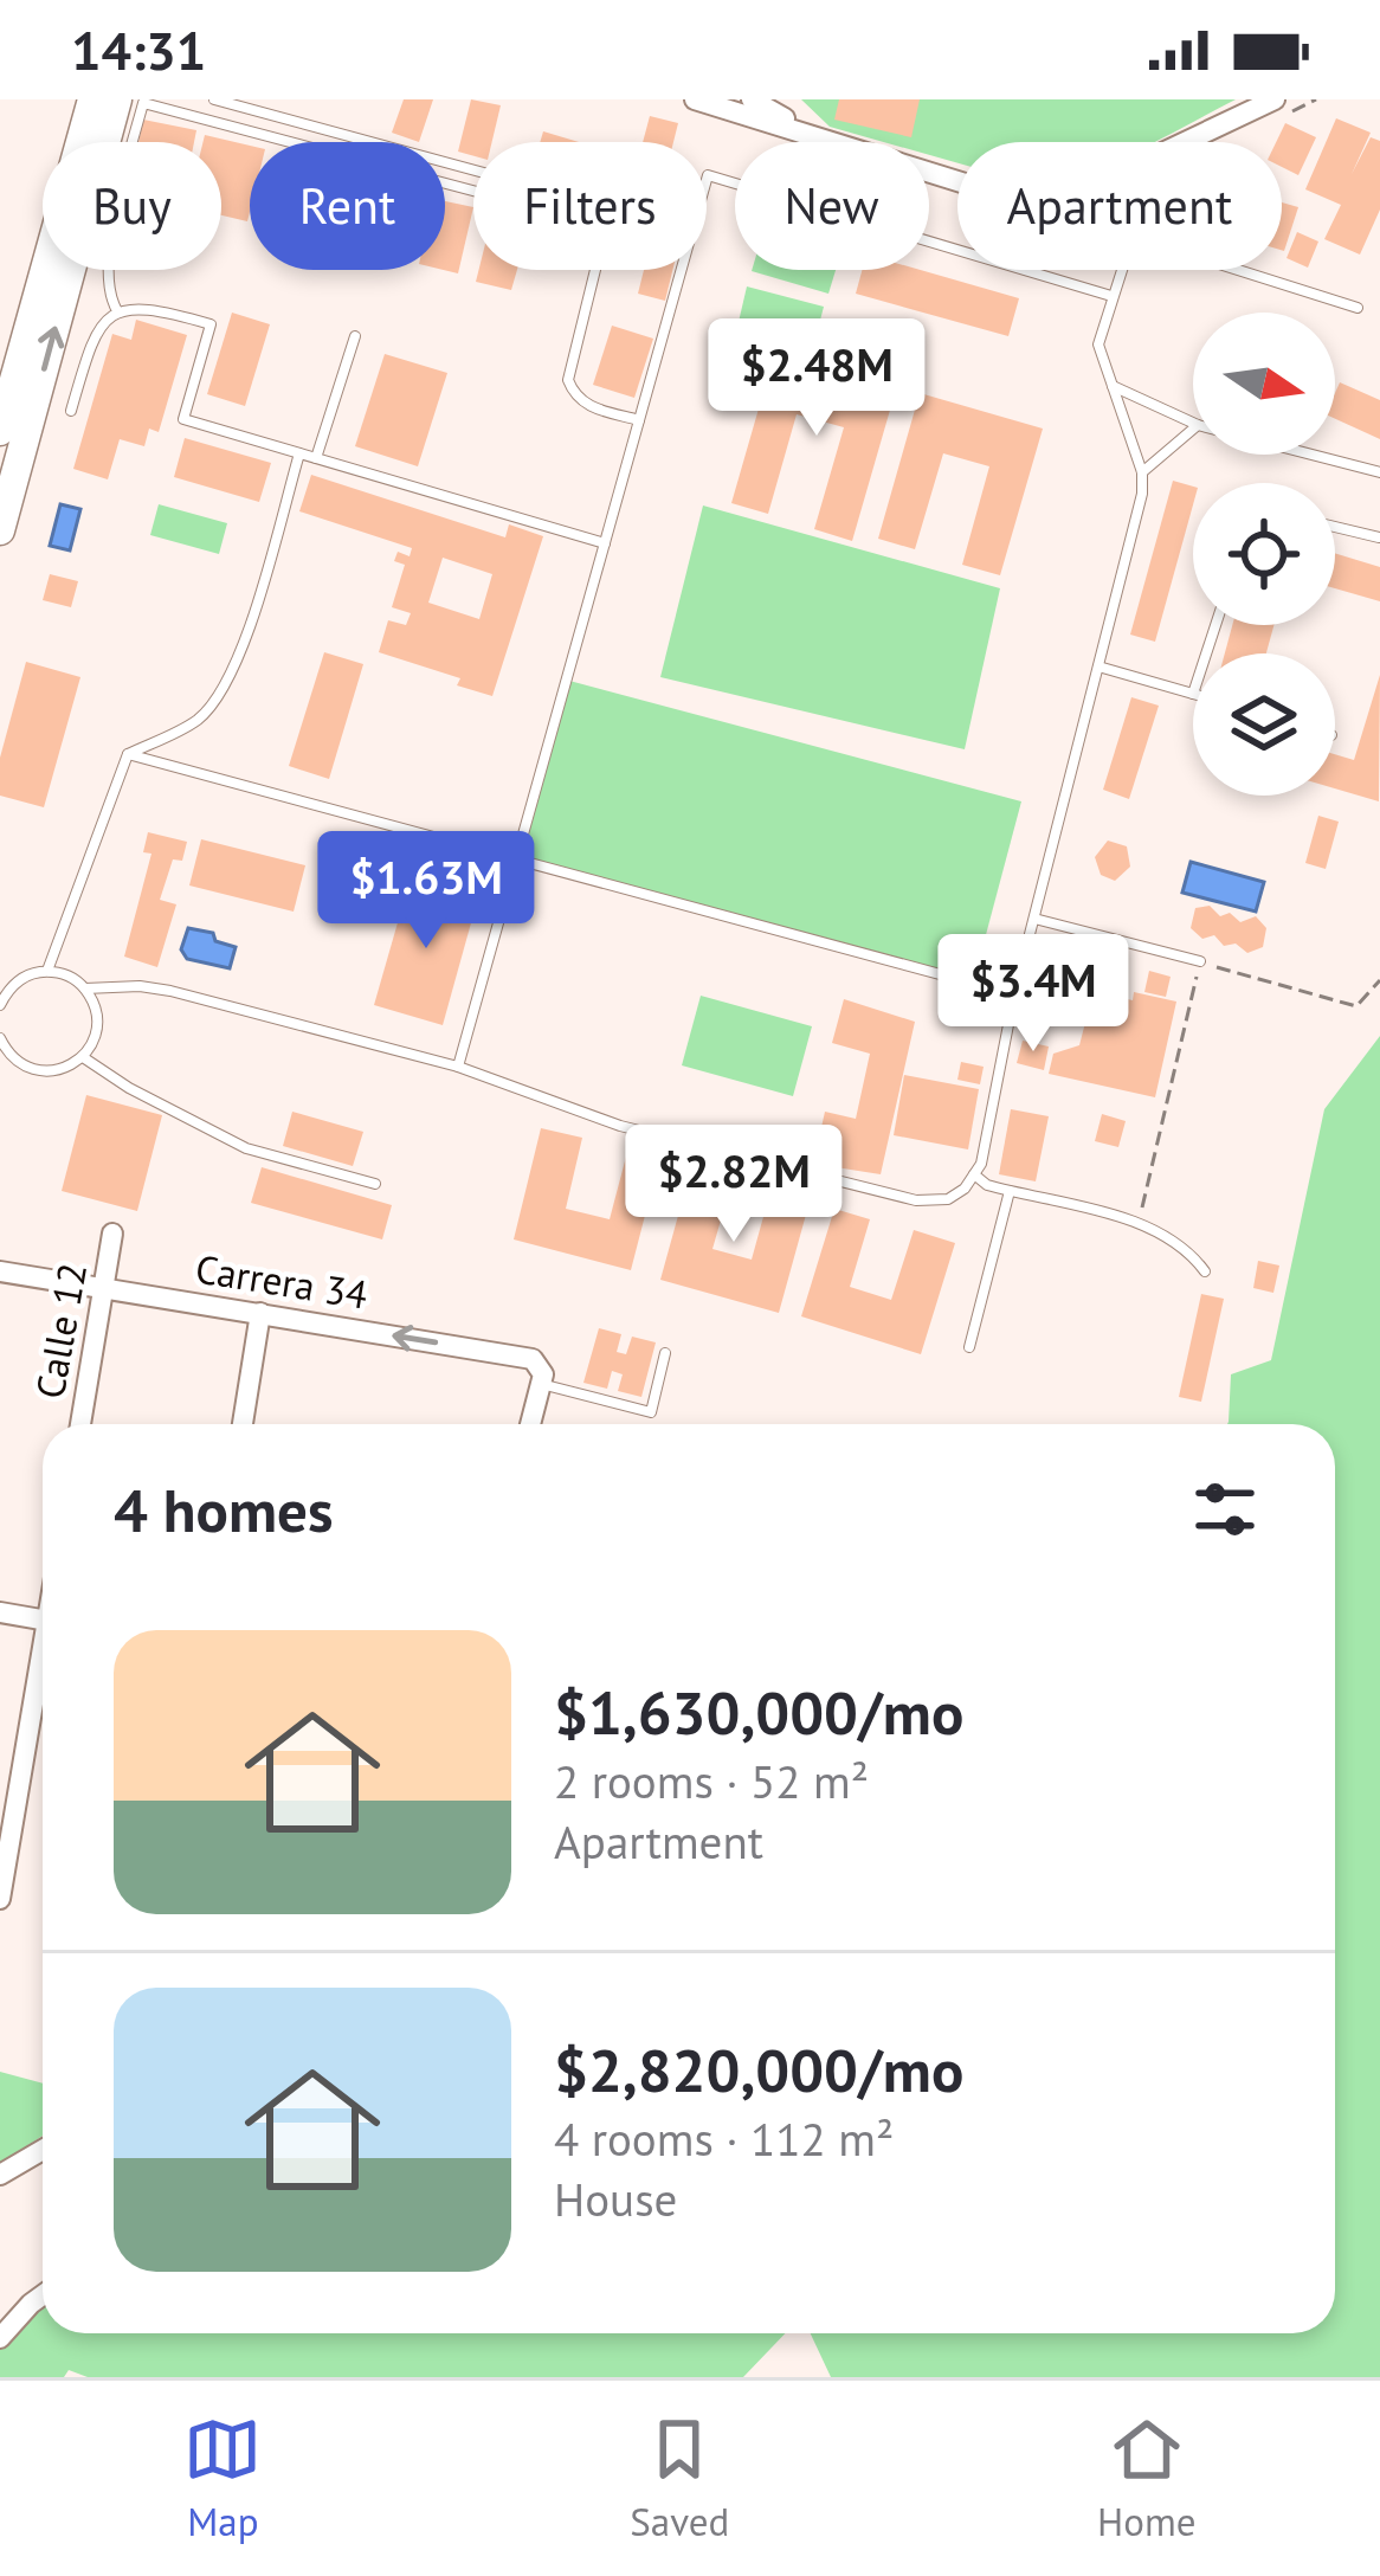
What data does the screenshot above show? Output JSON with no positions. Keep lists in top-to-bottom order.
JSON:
{
  "streets": {
    "street": ["Carrera 34", "Calle 12"]
  },
  "crossings": [
    ["Carrera 34", "Calle 12"]
  ],
  "one_way": ["Carrera 34"],
  "north": "right",
  "page": {
    "status": "14:31",
    "chip": [
      "Buy",
      "Rent",
      "Filters",
      "New",
      "Apartment"
    ],
    "price": [
      "$2.48M",
      "$1.63M",
      "$3.4M",
      "$2.82M"
    ],
    "heading": "4 homes",
    "list": [
      {
        "name": "$1,630,000/mo",
        "note": "2 rooms · 52 m² · Apartment"
      },
      {
        "name": "$2,820,000/mo",
        "note": "4 rooms · 112 m² · House"
      }
    ],
    "tabs": ["Map", "Saved", "Home"]
  }
}
